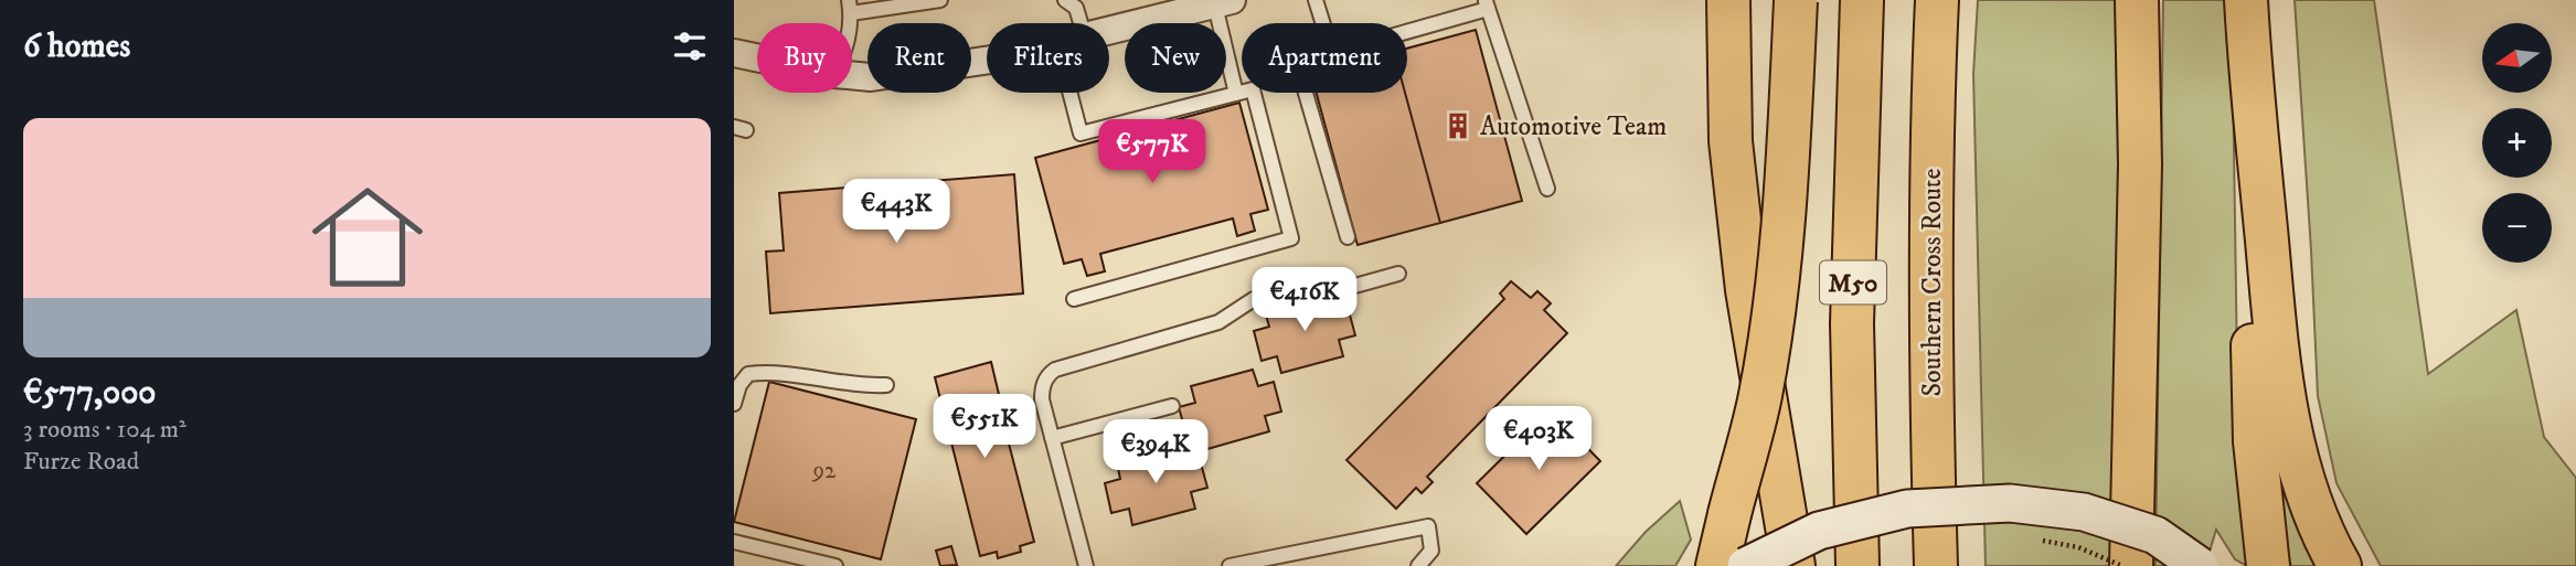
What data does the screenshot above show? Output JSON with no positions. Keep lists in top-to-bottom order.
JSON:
{
  "streets": {
    "highway": ["M50", "Southern Cross Route"]
  },
  "places": {
    "building": ["Automotive Team"]
  },
  "house_numbers": ["92"],
  "north": "left",
  "page": {
    "heading": "6 homes",
    "map_buttons": ["+", "−"],
    "chip": [
      "Buy",
      "Rent",
      "Filters",
      "New",
      "Apartment"
    ],
    "list": [
      {
        "name": "€577,000",
        "note": "3 rooms · 104 m² · Furze Road"
      }
    ],
    "price": [
      "€577K",
      "€443K",
      "€416K",
      "€551K",
      "€403K",
      "€394K"
    ]
  }
}
